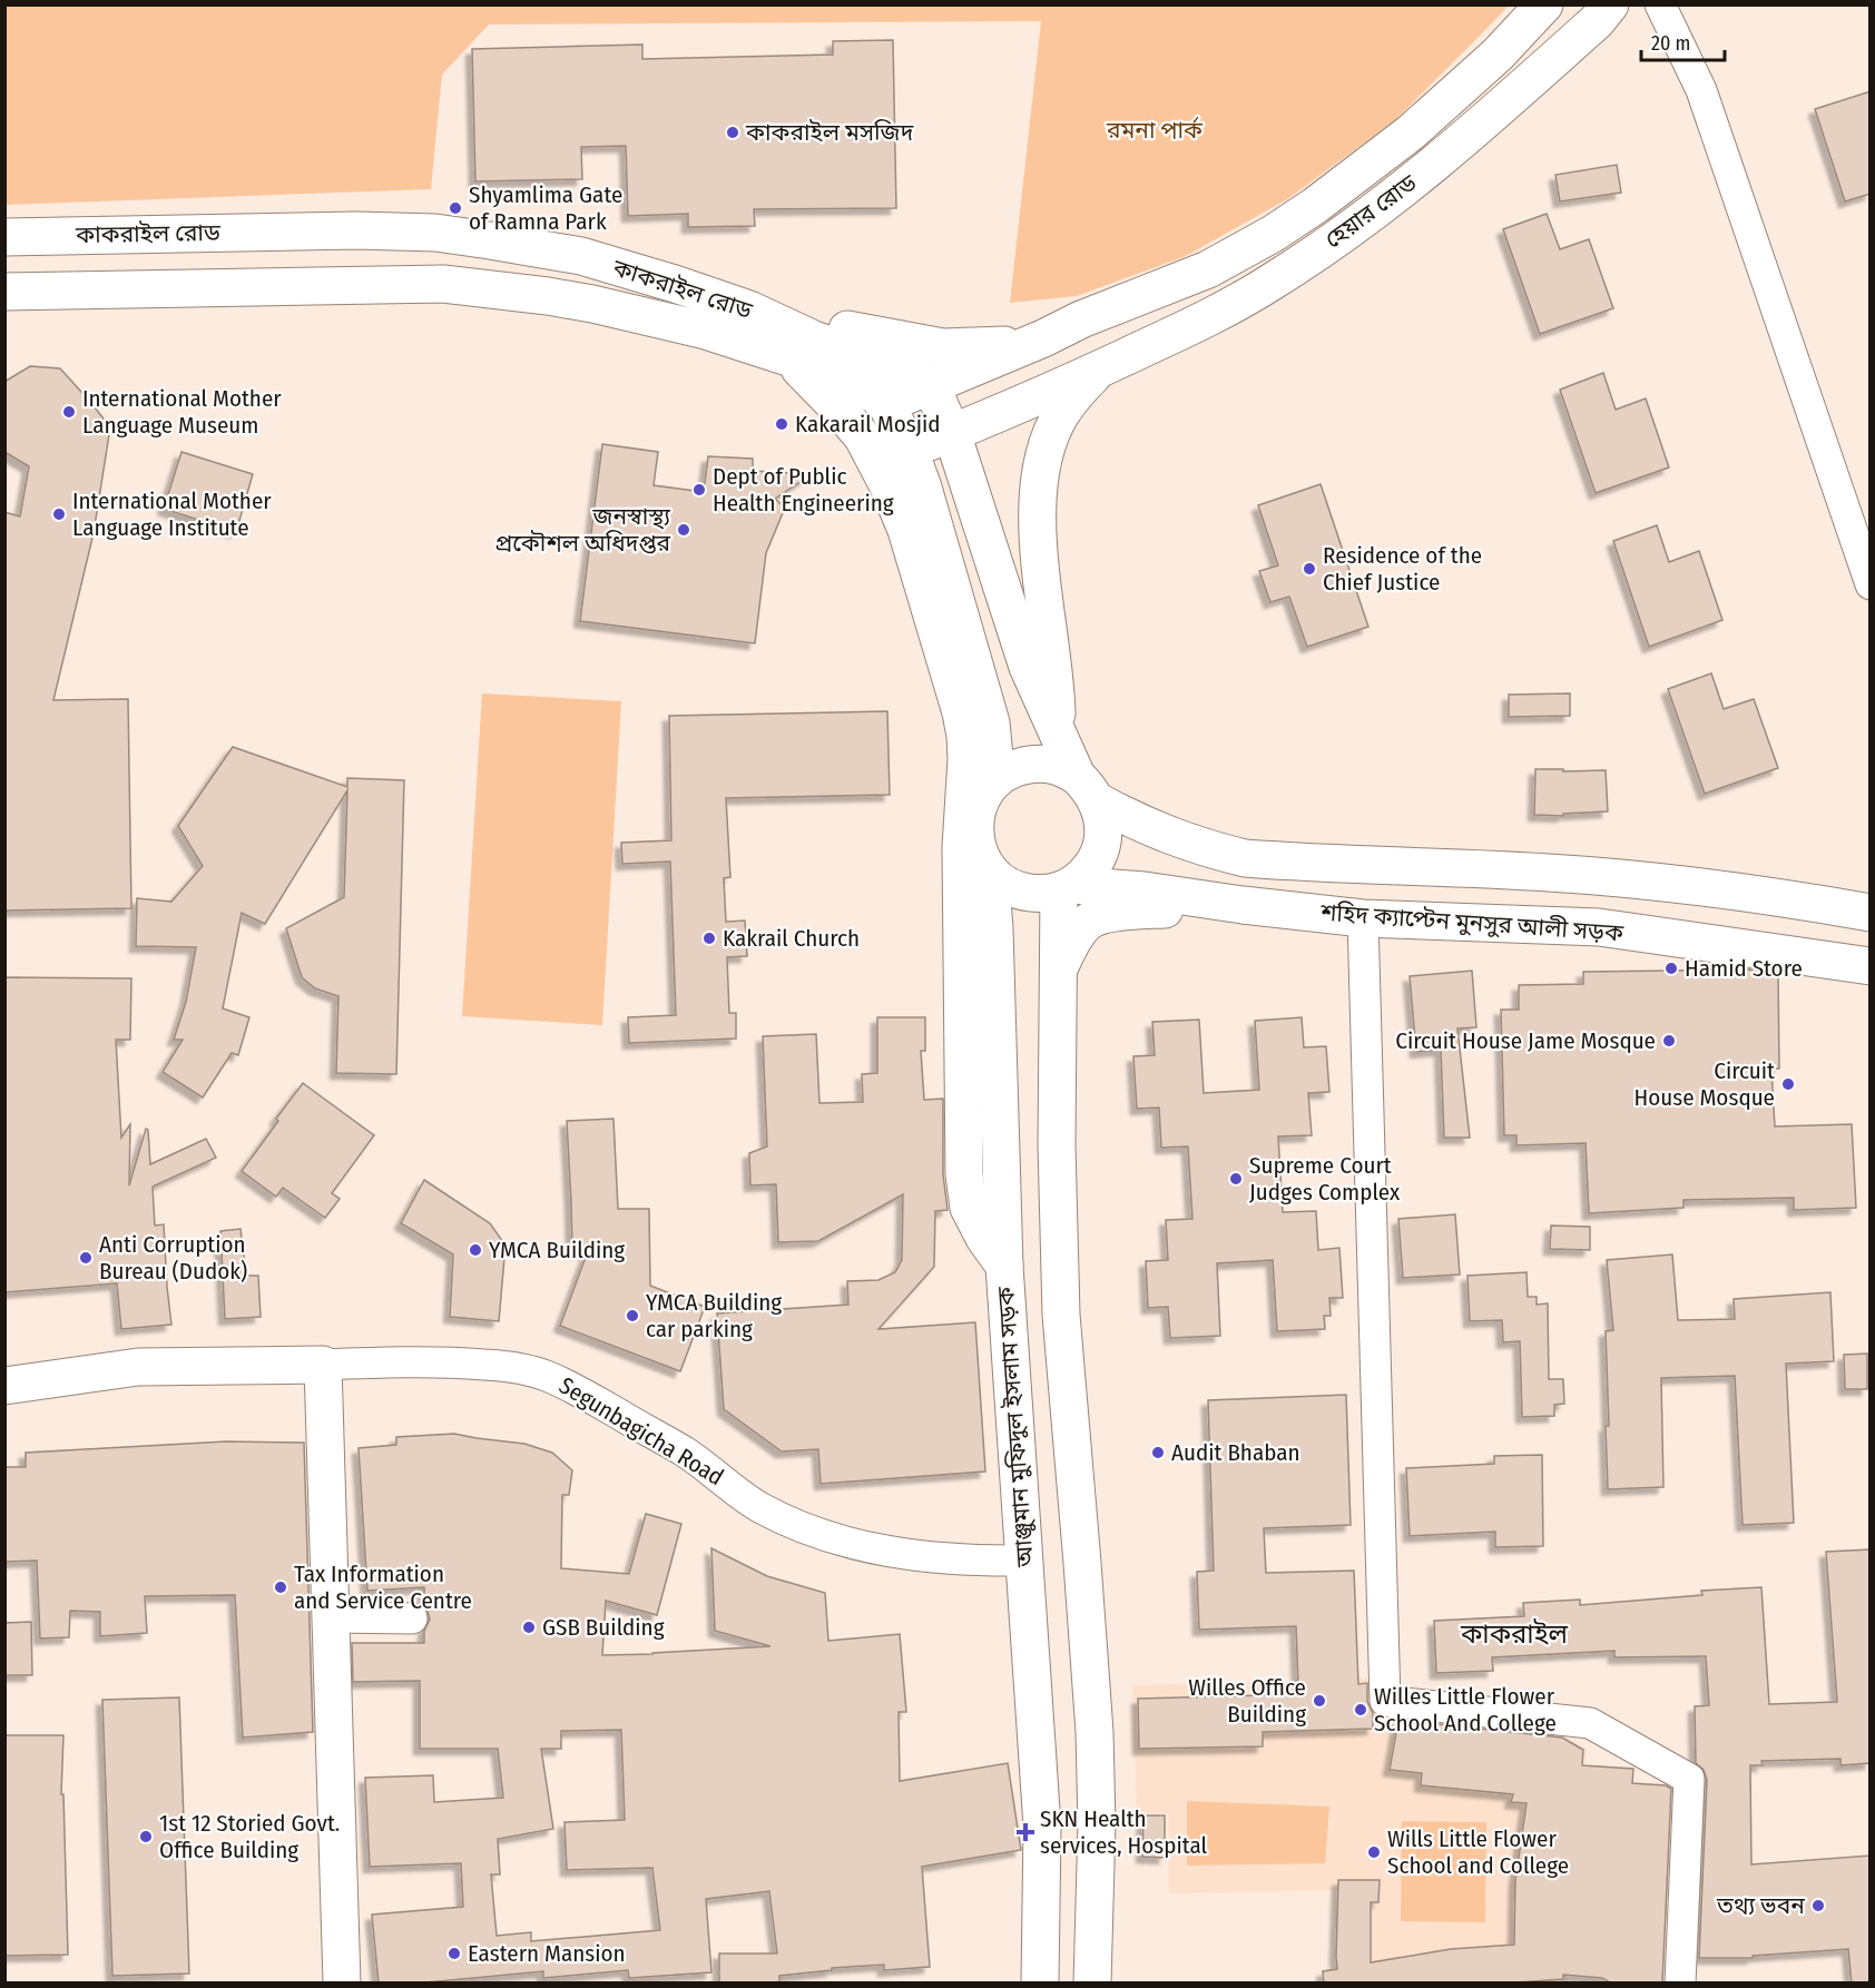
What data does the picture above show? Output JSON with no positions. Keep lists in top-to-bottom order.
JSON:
{
  "streets": {
    "main road": [
      "হেয়ার রোড",
      "কাকরাইল রোড",
      "শহিদ ক্যাপ্টেন মুনসুর আলী সড়ক",
      "আঞ্জুমান মুফিদুল ইসলাম সড়ক",
      "Segunbagicha Road"
    ]
  },
  "crossings": [
    ["শহিদ ক্যাপ্টেন মুনসুর আলী সড়ক", "আঞ্জুমান মুফিদুল ইসলাম সড়ক"],
    ["আঞ্জুমান মুফিদুল ইসলাম সড়ক", "Segunbagicha Road"]
  ],
  "districts": ["কাকরাইল"],
  "parks": ["রমনা পার্ক"],
  "places": {
    "other": [
      "কাকরাইল মসজিদ",
      "Shyamlima Gate of Ramna Park",
      "International Mother Language Museum",
      "Kakarail Mosjid",
      "Dept of Public Health Engineering",
      "International Mother Language Institute",
      "জনস্বাস্থ্য প্রকৌশল অধিদপ্তর",
      "Residence of the Chief Justice",
      "Kakrail Church",
      "Hamid Store",
      "Circuit House Jame Mosque",
      "Circuit House Mosque",
      "Supreme Court Judges Complex",
      "YMCA Building",
      "Anti Corruption Bureau (Dudok)",
      "YMCA Building car parking",
      "Audit Bhaban",
      "Tax Information and Service Centre",
      "GSB Building",
      "Willes Office Building",
      "Willes Little Flower School And College",
      "1st 12 Storied Govt. Office Building",
      "Wills Little Flower School and College",
      "তথ্য ভবন",
      "Eastern Mansion"
    ],
    "health": ["SKN Health services, Hospital"]
  },
  "scale_bar": "20 m"
}
